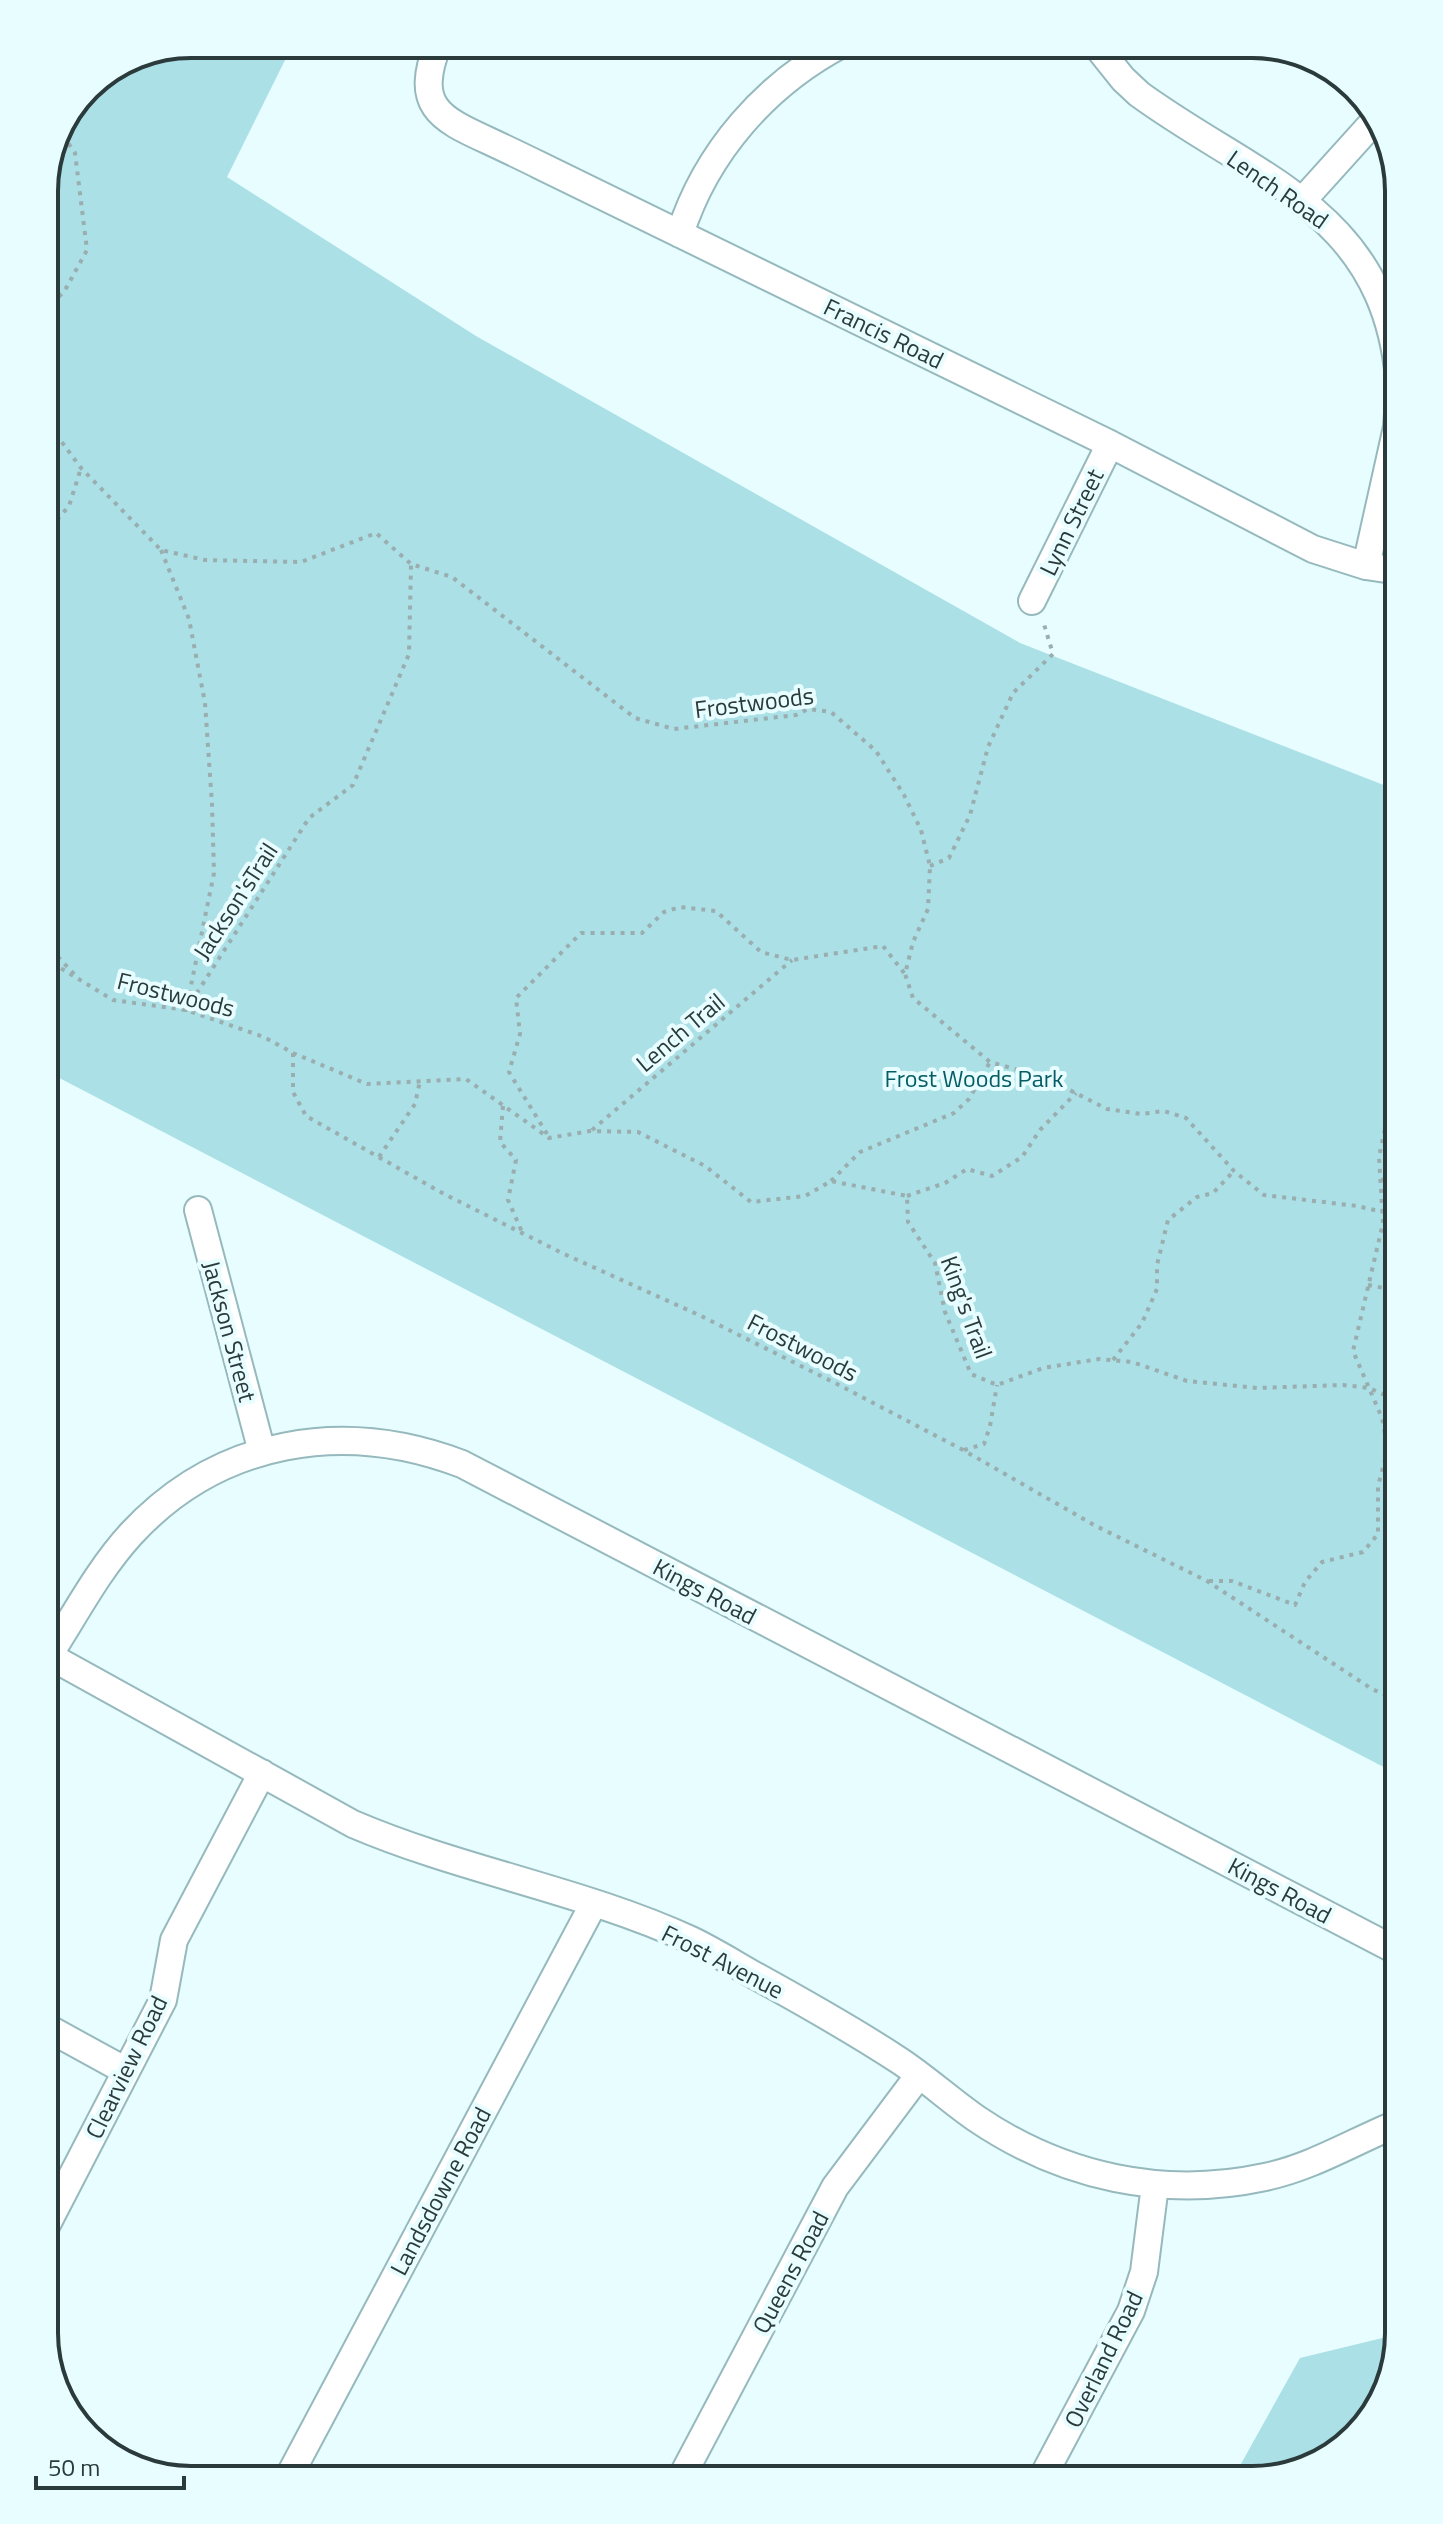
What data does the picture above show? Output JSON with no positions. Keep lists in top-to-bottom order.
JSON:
{
  "streets": {
    "street": [
      "Lench Road",
      "Francis Road",
      "Lynn Street",
      "Jackson Street",
      "Kings Road",
      "Frost Avenue",
      "Clearview Road",
      "Landsdowne Road",
      "Queens Road",
      "Overland Road"
    ],
    "path": [
      "Frostwoods",
      "Jackson'sTrail",
      "Lench Trail",
      "King's Trail"
    ]
  },
  "crossings": [
    ["Francis Road", "Lynn Street"],
    ["Frostwoods", "Jackson'sTrail"],
    ["Jackson Street", "Kings Road"],
    ["Frost Avenue", "Clearview Road"],
    ["Frost Avenue", "Landsdowne Road"],
    ["Frost Avenue", "Queens Road"],
    ["Frost Avenue", "Overland Road"]
  ],
  "parks": ["Frost Woods Park"],
  "scale_bar": "50 m"
}
